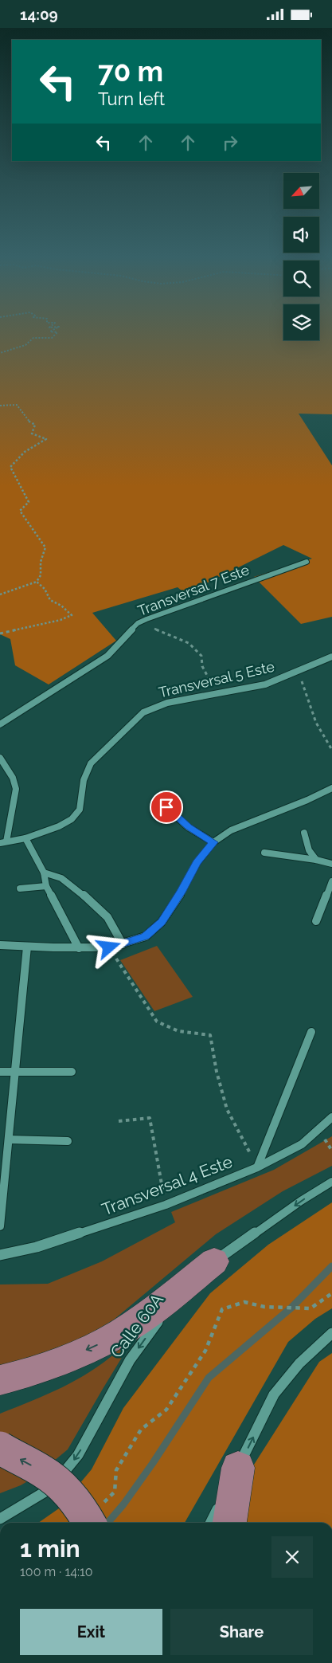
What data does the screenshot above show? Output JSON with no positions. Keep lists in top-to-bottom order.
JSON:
{
  "streets": {
    "street": [
      "Transversal 7 Este",
      "Transversal 5 Este",
      "Transversal 4 Este",
      "Calle 60A"
    ]
  },
  "one_way": ["Calle 60A"],
  "north": "bottom left",
  "page": {
    "status": "14:09",
    "turn": ["70 m", "Turn left"],
    "heading": ["1 min", "100 m · 14:10"],
    "buttons": ["Exit", "Share"]
  }
}
